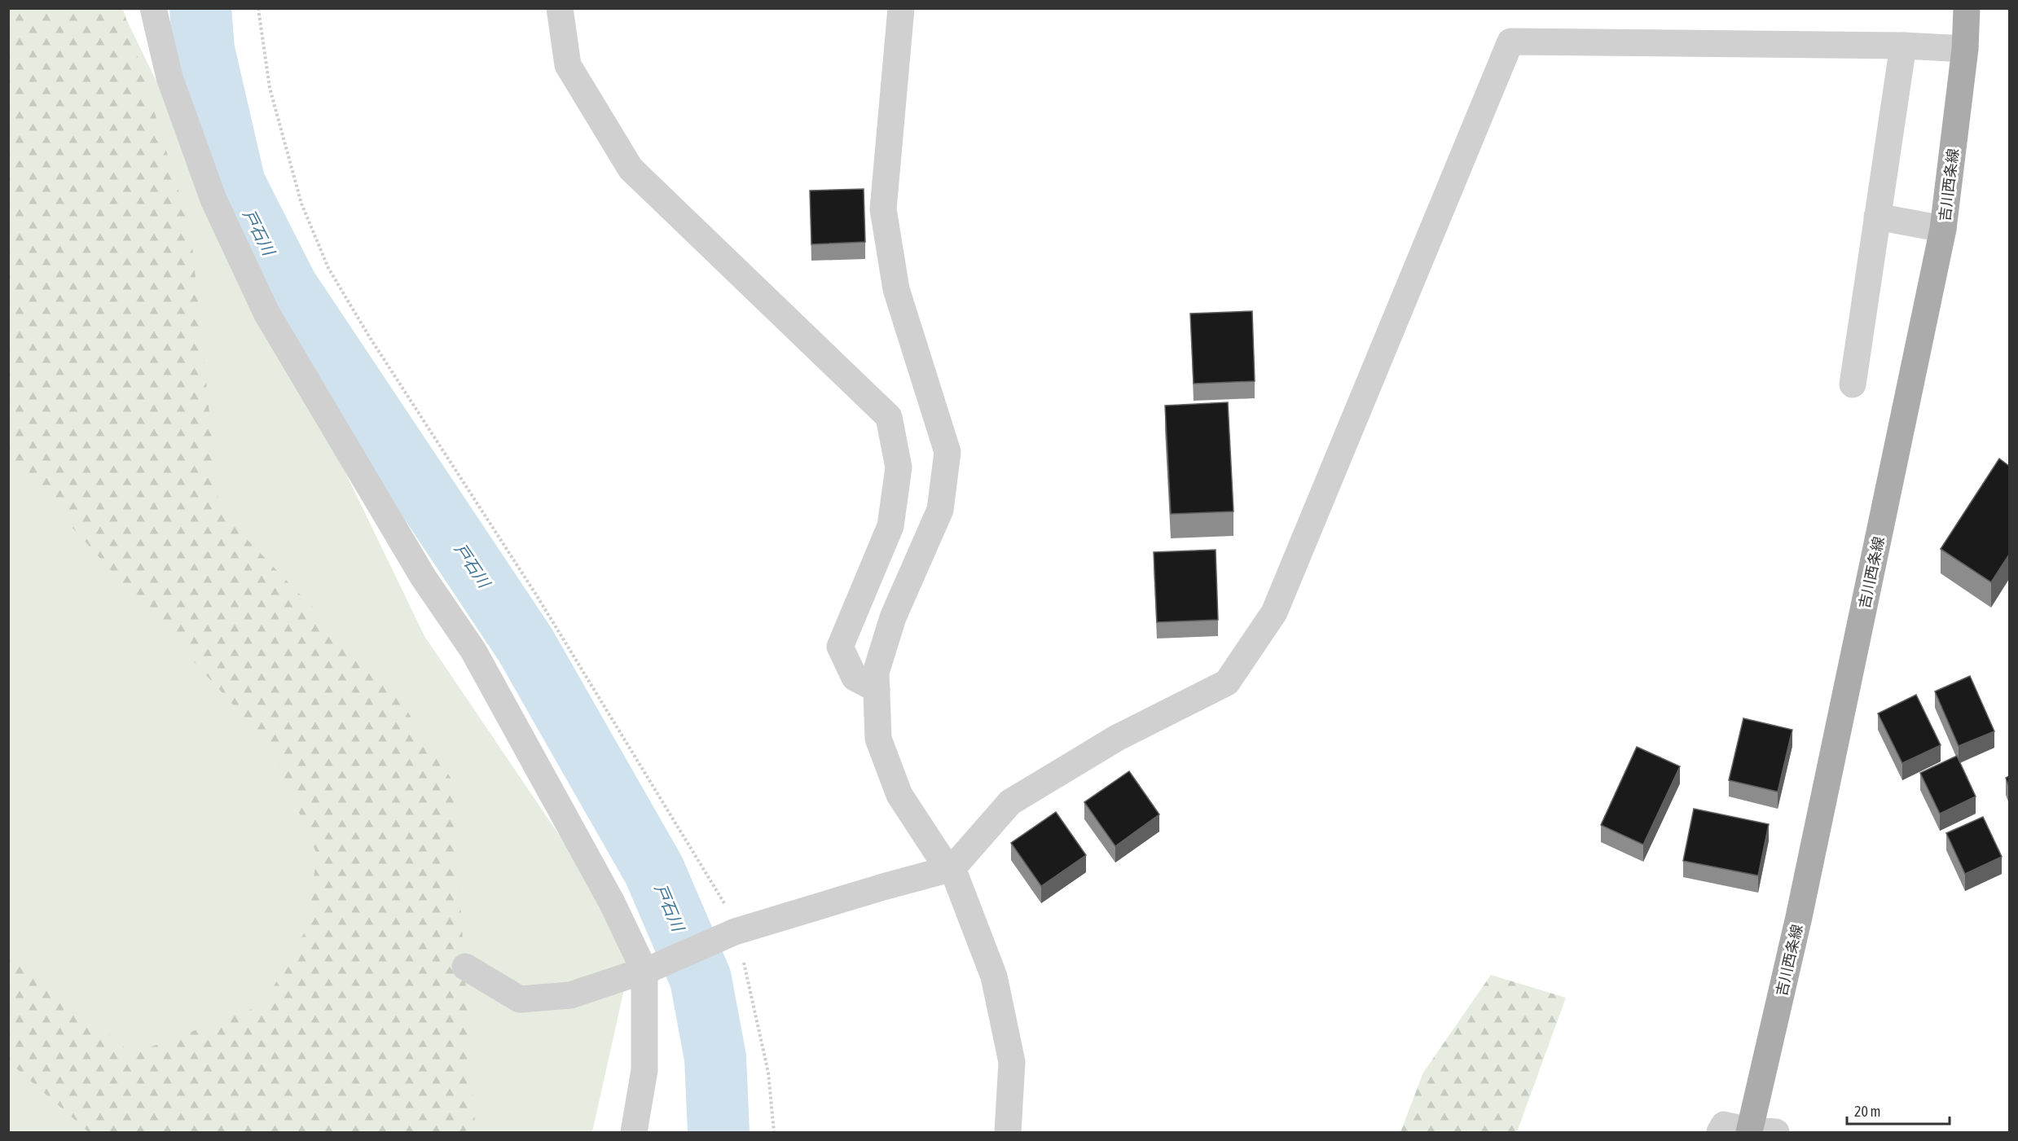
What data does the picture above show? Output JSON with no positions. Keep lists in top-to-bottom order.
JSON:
{
  "streets": {
    "main road": ["吉川西条線"]
  },
  "water": ["戸石川"],
  "scale_bar": "20 m"
}
